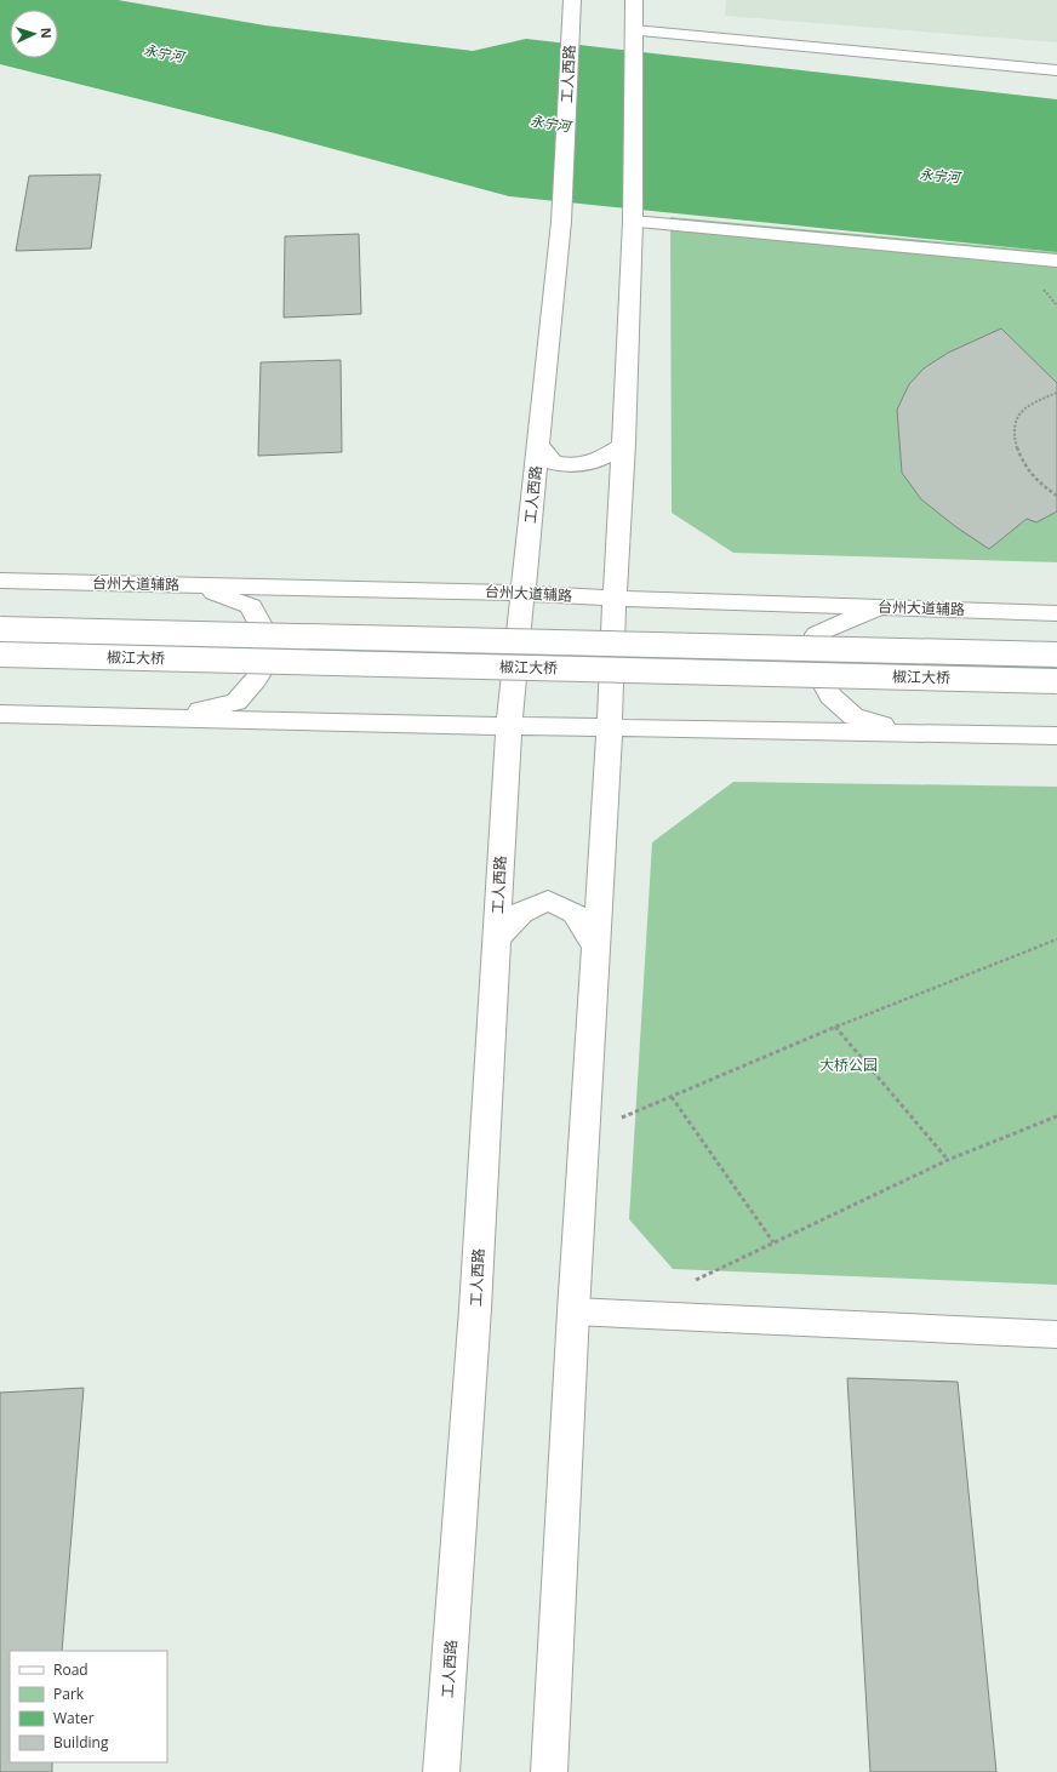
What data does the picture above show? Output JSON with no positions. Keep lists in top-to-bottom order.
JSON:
{
  "streets": {
    "main road": ["工人西路", "台州大道辅路", "椒江大桥"]
  },
  "crossings": [
    ["工人西路", "台州大道辅路"]
  ],
  "water": ["永宁河"],
  "parks": ["大桥公园"],
  "legend": [
    "Road",
    "Park",
    "Water",
    "Building"
  ],
  "north": "right"
}
